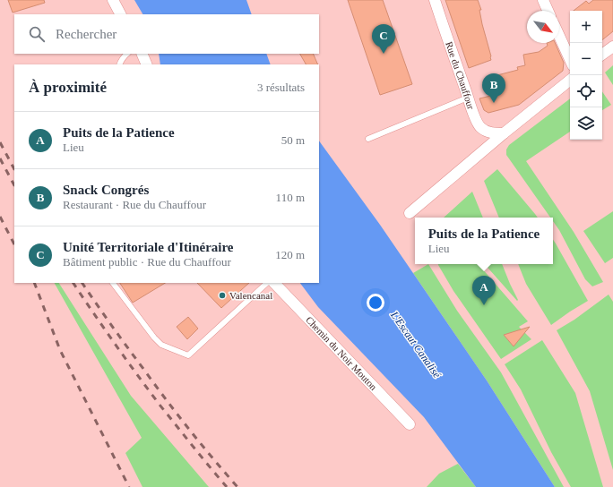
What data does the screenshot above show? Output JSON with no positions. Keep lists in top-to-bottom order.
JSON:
{
  "streets": {
    "street": ["Rue du Chauffour", "Chemin du Noir Mouton"]
  },
  "water": ["L'Escaut Canalisé"],
  "places": ["Valencanal"],
  "north": "bottom right",
  "page": {
    "map_buttons": ["+", "−"],
    "search": "Rechercher",
    "pins": ["C", "B", "A"],
    "heading": ["À proximité", "3 résultats"],
    "list": [
      {
        "mark": "A",
        "name": "Puits de la Patience",
        "note": "Lieu",
        "value": "50 m"
      },
      {
        "mark": "B",
        "name": "Snack Congrés",
        "note": "Restaurant · Rue du Chauffour",
        "value": "110 m"
      },
      {
        "mark": "C",
        "name": "Unité Territoriale d'Itinéraire",
        "note": "Bâtiment public · Rue du Chauffour",
        "value": "120 m"
      }
    ],
    "popup": ["Puits de la Patience", "Lieu"]
  }
}
